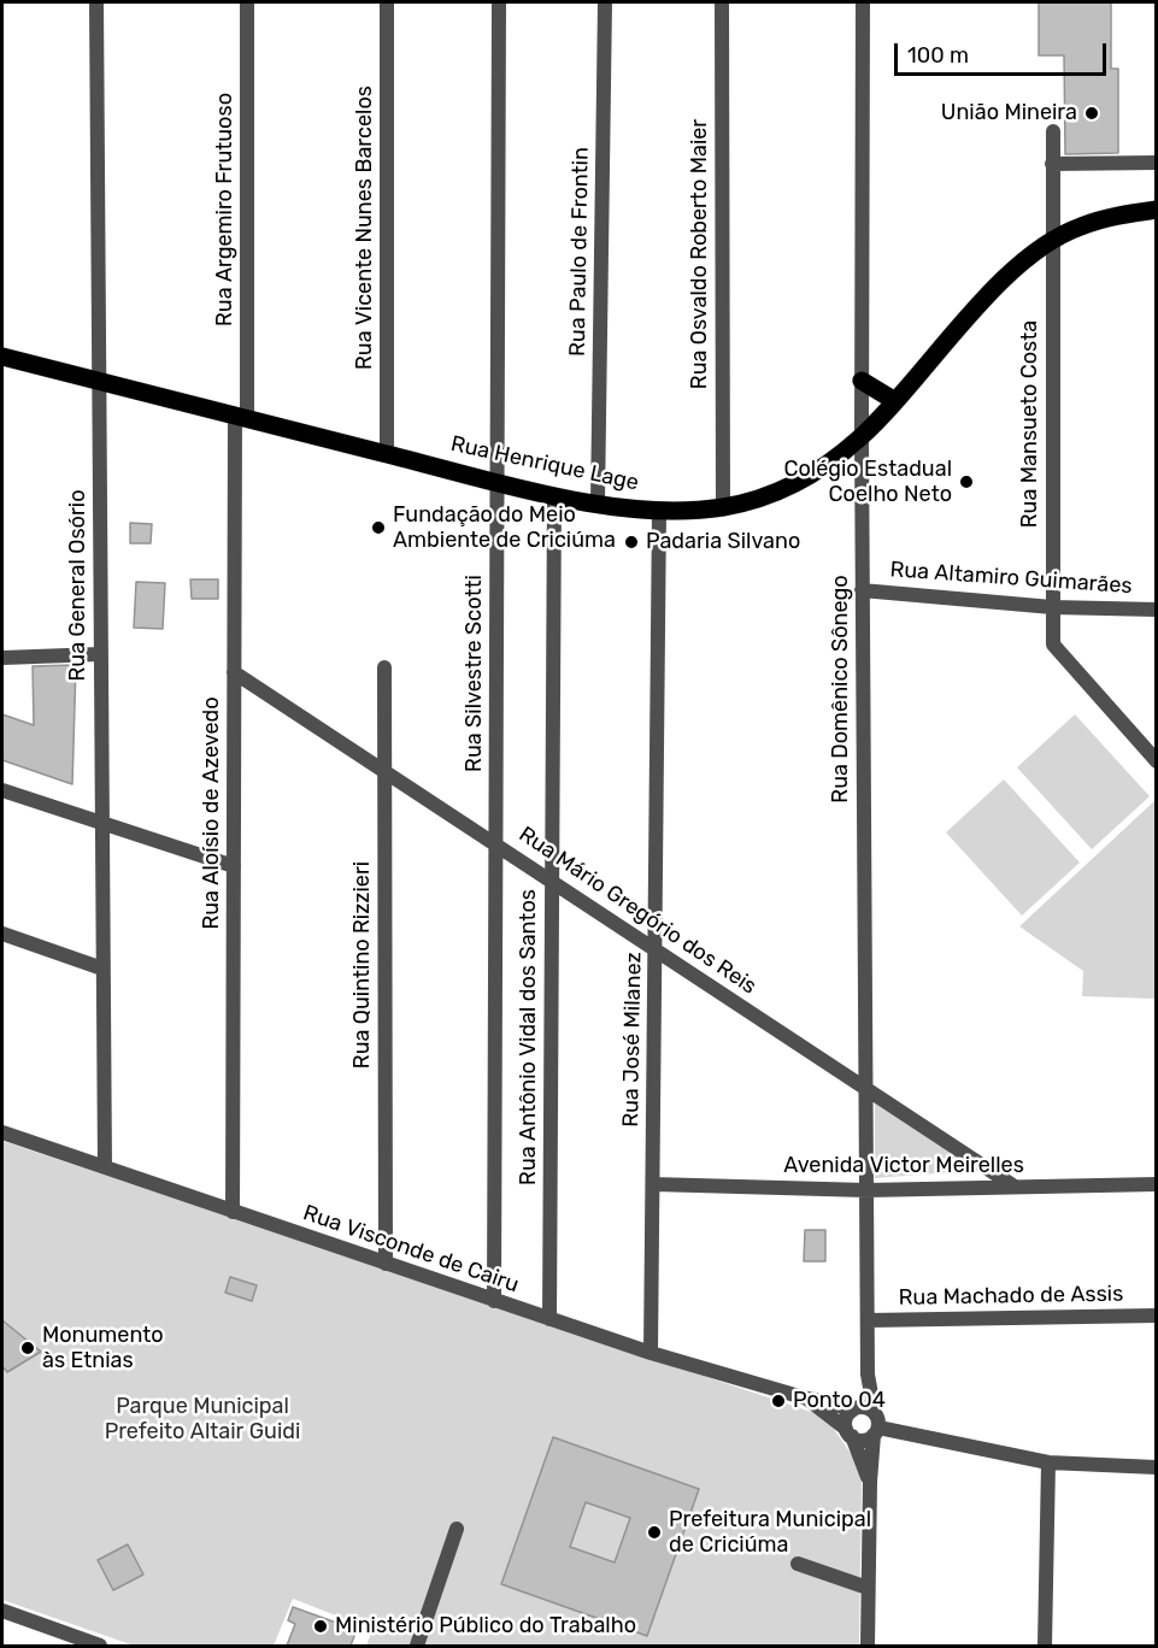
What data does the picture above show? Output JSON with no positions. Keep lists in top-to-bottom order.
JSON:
{
  "streets": {
    "main road": ["Rua Henrique Lage"],
    "street": [
      "Rua Argemiro Frutuoso",
      "Rua Vicente Nunes Barcelos",
      "Rua Paulo de Frontin",
      "Rua Osvaldo Roberto Maier",
      "Rua Mansueto Costa",
      "Rua Altamiro Guimarães",
      "Rua General Osório",
      "Rua Silvestre Scotti",
      "Rua Domênico Sônego",
      "Rua Aloísio de Azevedo",
      "Rua Mário Gregório dos Reis",
      "Rua Quintino Rizzieri",
      "Rua Antônio Vidal dos Santos",
      "Rua José Milanez",
      "Avenida Victor Meirelles",
      "Rua Visconde de Cairu",
      "Rua Machado de Assis"
    ]
  },
  "crossings": [
    ["Rua Argemiro Frutuoso", "Rua Henrique Lage"],
    ["Rua Argemiro Frutuoso", "Rua Aloísio de Azevedo"],
    ["Rua Vicente Nunes Barcelos", "Rua Henrique Lage"],
    ["Rua Paulo de Frontin", "Rua Henrique Lage"],
    ["Rua Osvaldo Roberto Maier", "Rua Henrique Lage"],
    ["Rua Mansueto Costa", "Rua Henrique Lage"],
    ["Rua Mansueto Costa", "Rua Altamiro Guimarães"],
    ["Rua Henrique Lage", "Rua General Osório"],
    ["Rua Henrique Lage", "Rua Silvestre Scotti"],
    ["Rua Henrique Lage", "Rua Domênico Sônego"],
    ["Rua Henrique Lage", "Rua Aloísio de Azevedo"],
    ["Rua Henrique Lage", "Rua Antônio Vidal dos Santos"],
    ["Rua Henrique Lage", "Rua José Milanez"],
    ["Rua Altamiro Guimarães", "Rua Domênico Sônego"],
    ["Rua General Osório", "Rua Visconde de Cairu"],
    ["Rua Silvestre Scotti", "Rua Mário Gregório dos Reis"],
    ["Rua Silvestre Scotti", "Rua Visconde de Cairu"],
    ["Rua Domênico Sônego", "Rua Mário Gregório dos Reis"],
    ["Rua Domênico Sônego", "Avenida Victor Meirelles"],
    ["Rua Domênico Sônego", "Rua Visconde de Cairu"],
    ["Rua Domênico Sônego", "Rua Machado de Assis"],
    ["Rua Aloísio de Azevedo", "Rua Mário Gregório dos Reis"],
    ["Rua Aloísio de Azevedo", "Rua Visconde de Cairu"],
    ["Rua Mário Gregório dos Reis", "Rua Quintino Rizzieri"],
    ["Rua Mário Gregório dos Reis", "Rua Antônio Vidal dos Santos"],
    ["Rua Mário Gregório dos Reis", "Rua José Milanez"],
    ["Rua Mário Gregório dos Reis", "Avenida Victor Meirelles"],
    ["Rua Quintino Rizzieri", "Rua Visconde de Cairu"],
    ["Rua Antônio Vidal dos Santos", "Rua Visconde de Cairu"],
    ["Rua José Milanez", "Avenida Victor Meirelles"],
    ["Rua José Milanez", "Rua Visconde de Cairu"]
  ],
  "parks": ["Parque Municipal Prefeito Altair Guidi"],
  "places": [
    "União Mineira",
    "Colégio Estadual Coelho Neto",
    "Fundação do Meio Ambiente de Criciúma",
    "Padaria Silvano",
    "Monumento às Etnias",
    "Ponto 04",
    "Prefeitura Municipal de Criciúma",
    "Ministério Público do Trabalho"
  ],
  "scale_bar": "100 m"
}
